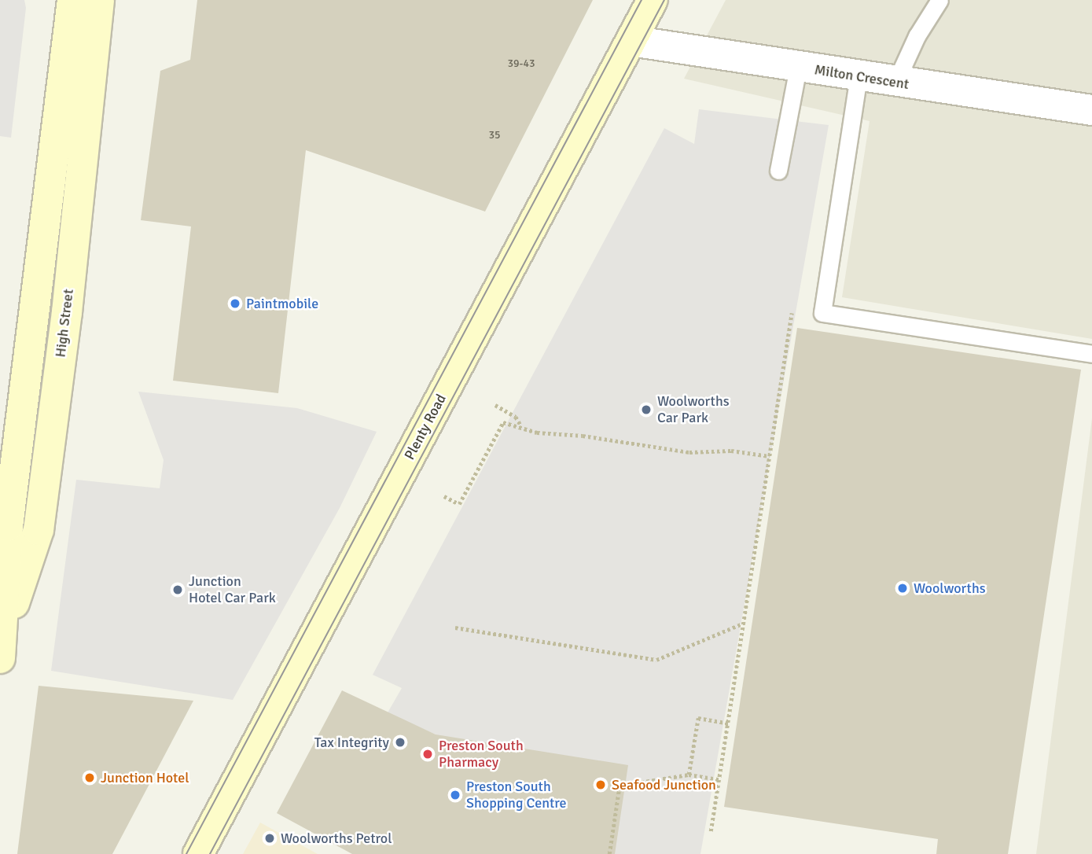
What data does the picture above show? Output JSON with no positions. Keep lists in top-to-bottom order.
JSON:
{
  "streets": {
    "main road": ["High Street", "Plenty Road"],
    "street": ["Milton Crescent"]
  },
  "crossings": [
    ["Milton Crescent", "Plenty Road"]
  ],
  "places": [
    "Paintmobile",
    "Woolworths Car Park",
    "Woolworths",
    "Junction Hotel Car Park",
    "Tax Integrity",
    "Preston South Pharmacy",
    "Junction Hotel",
    "Seafood Junction",
    "Preston South Shopping Centre",
    "Woolworths Petrol"
  ],
  "house_numbers": ["39-43", "35"]
}
